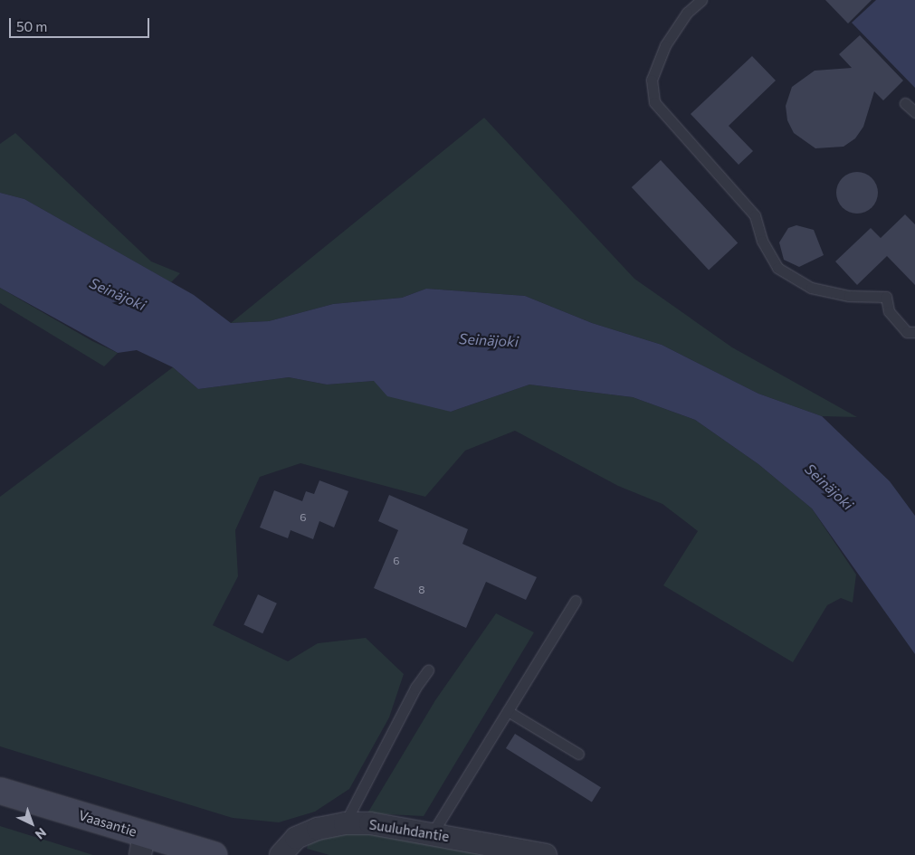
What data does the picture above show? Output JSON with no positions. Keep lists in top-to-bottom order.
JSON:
{
  "streets": {
    "main road": ["Vaasantie"],
    "street": ["Suuluhdantie"]
  },
  "water": ["Seinäjoki"],
  "house_numbers": ["6", "6", "8"],
  "scale_bar": "50 m",
  "north": "bottom right"
}
